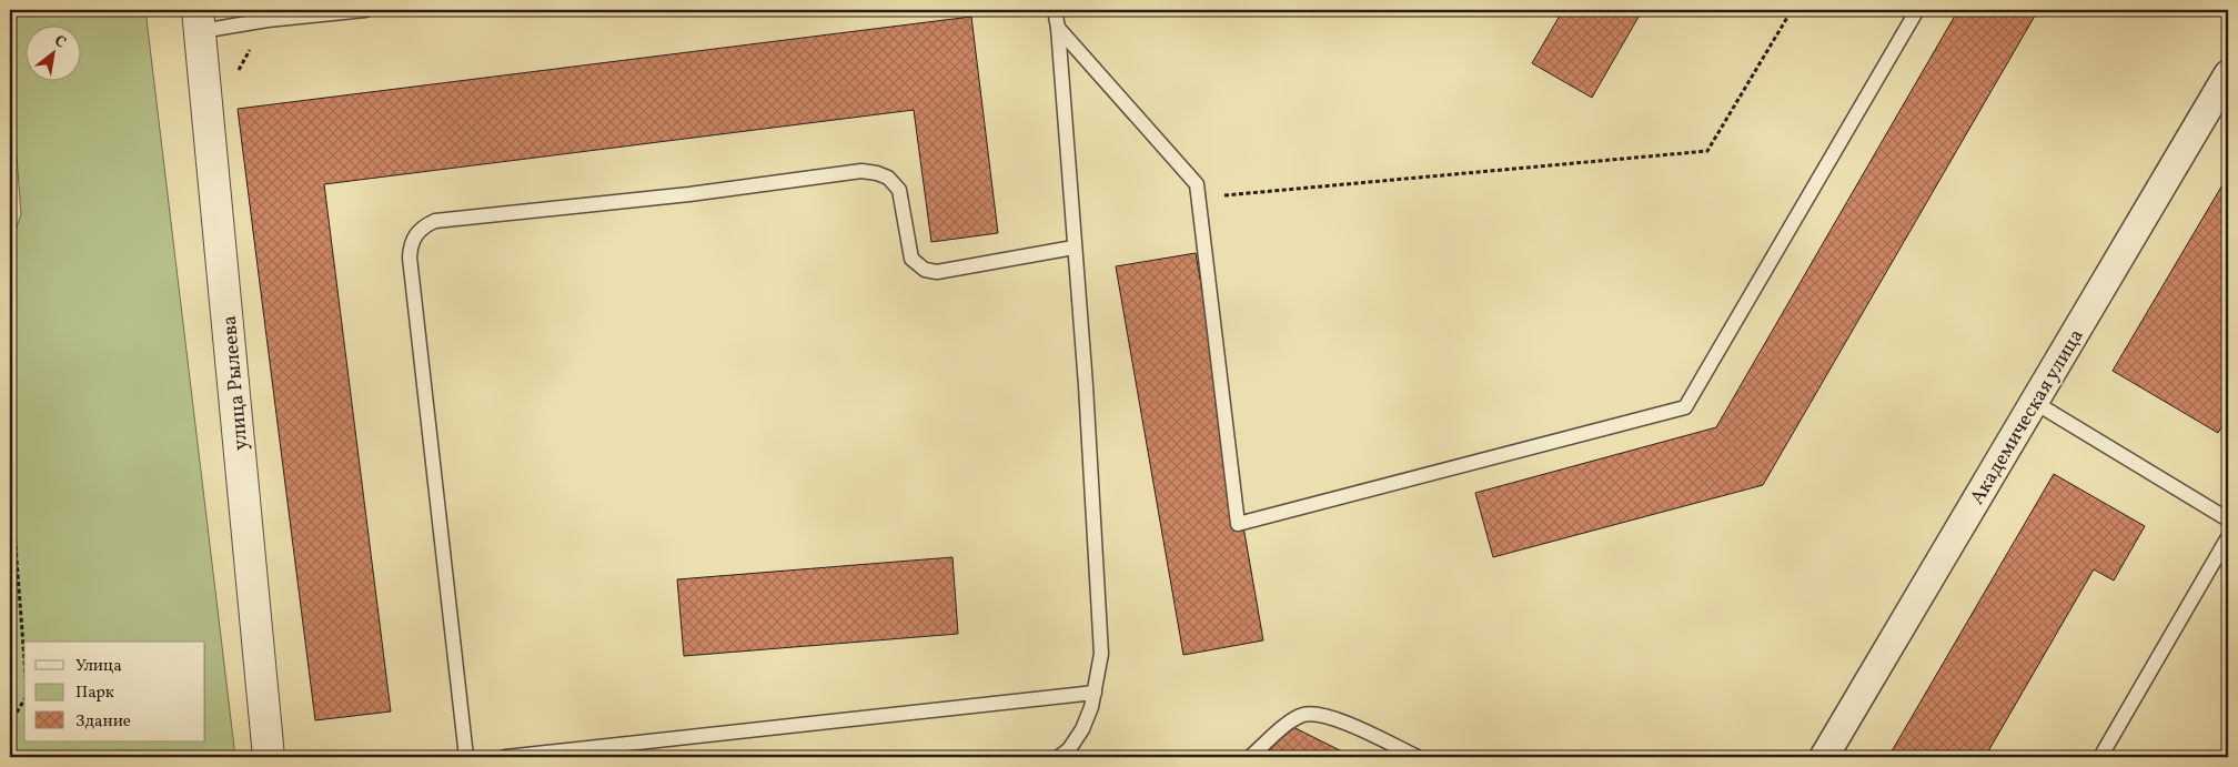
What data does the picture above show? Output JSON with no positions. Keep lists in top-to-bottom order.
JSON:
{
  "streets": {
    "street": ["улица Рылеева", "Академическая улица"]
  },
  "legend": ["Улица", "Парк", "Здание"],
  "north": "top right"
}
